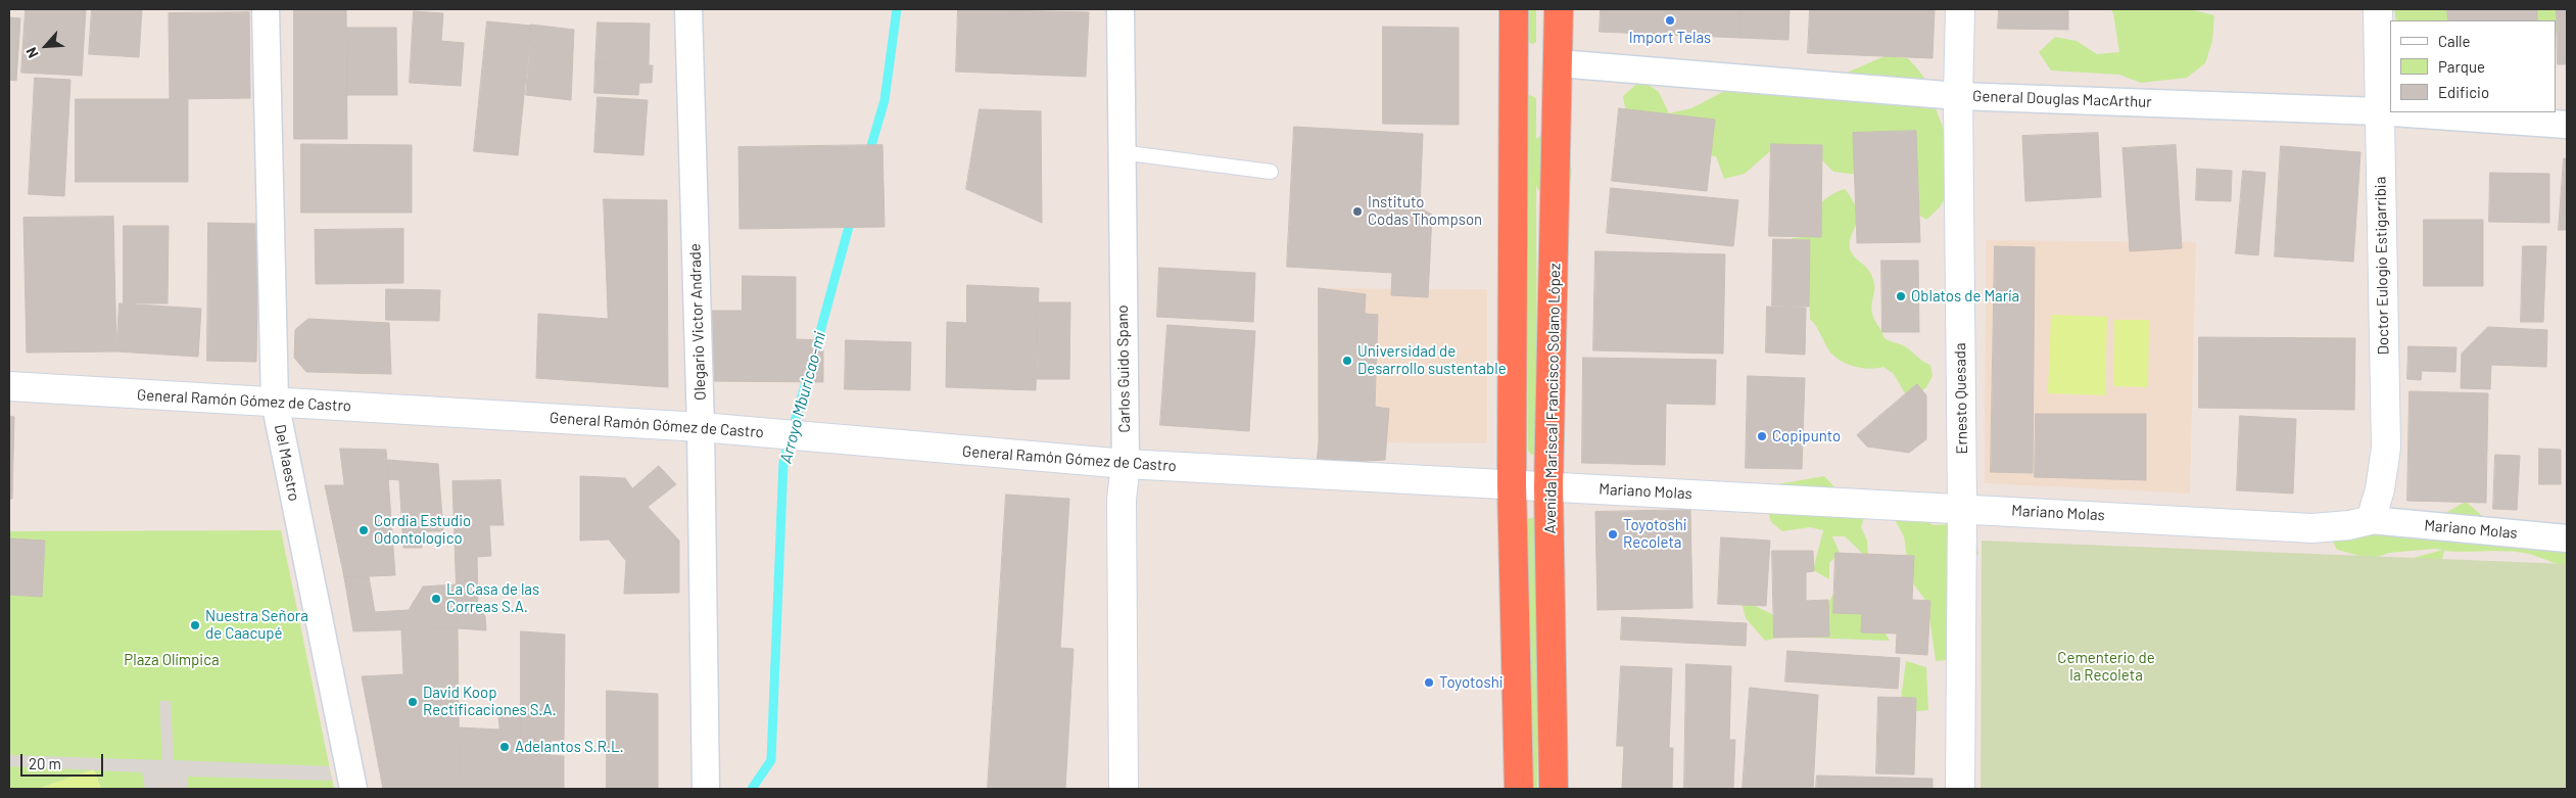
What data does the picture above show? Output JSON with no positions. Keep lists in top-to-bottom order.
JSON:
{
  "streets": {
    "highway": ["Avenida Mariscal Francisco Solano López"],
    "street": [
      "General Douglas MacArthur",
      "Doctor Eulogio Estigarribia",
      "Olegario Victor Andrade",
      "Carlos Guido Spano",
      "Ernesto Quesada",
      "General Ramón Gómez de Castro",
      "Del Maestro",
      "Mariano Molas"
    ]
  },
  "crossings": [
    ["General Douglas MacArthur", "Doctor Eulogio Estigarribia"],
    ["General Douglas MacArthur", "Avenida Mariscal Francisco Solano López"],
    ["General Douglas MacArthur", "Ernesto Quesada"],
    ["Doctor Eulogio Estigarribia", "Mariano Molas"],
    ["Olegario Victor Andrade", "General Ramón Gómez de Castro"],
    ["Carlos Guido Spano", "General Ramón Gómez de Castro"],
    ["Avenida Mariscal Francisco Solano López", "General Ramón Gómez de Castro"],
    ["Avenida Mariscal Francisco Solano López", "Mariano Molas"],
    ["Ernesto Quesada", "Mariano Molas"],
    ["General Ramón Gómez de Castro", "Del Maestro"],
    ["General Ramón Gómez de Castro", "Mariano Molas"]
  ],
  "water": ["Arroyo Mburicao-mi"],
  "parks": ["Cementerio de la Recoleta", "Plaza Olímpica"],
  "places": [
    "Import Telas",
    "Instituto Codas Thompson",
    "Oblatos de María",
    "Universidad de Desarrollo sustentable",
    "Copipunto",
    "Cordia Estudio Odontologico",
    "Toyotoshi Recoleta",
    "La Casa de las Correas S.A.",
    "Nuestra Señora de Caacupé",
    "Toyotoshi",
    "David Koop Rectificaciones S.A.",
    "Adelantos S.R.L."
  ],
  "legend": ["Calle", "Parque", "Edificio"],
  "scale_bar": "20 m",
  "north": "bottom left"
}
